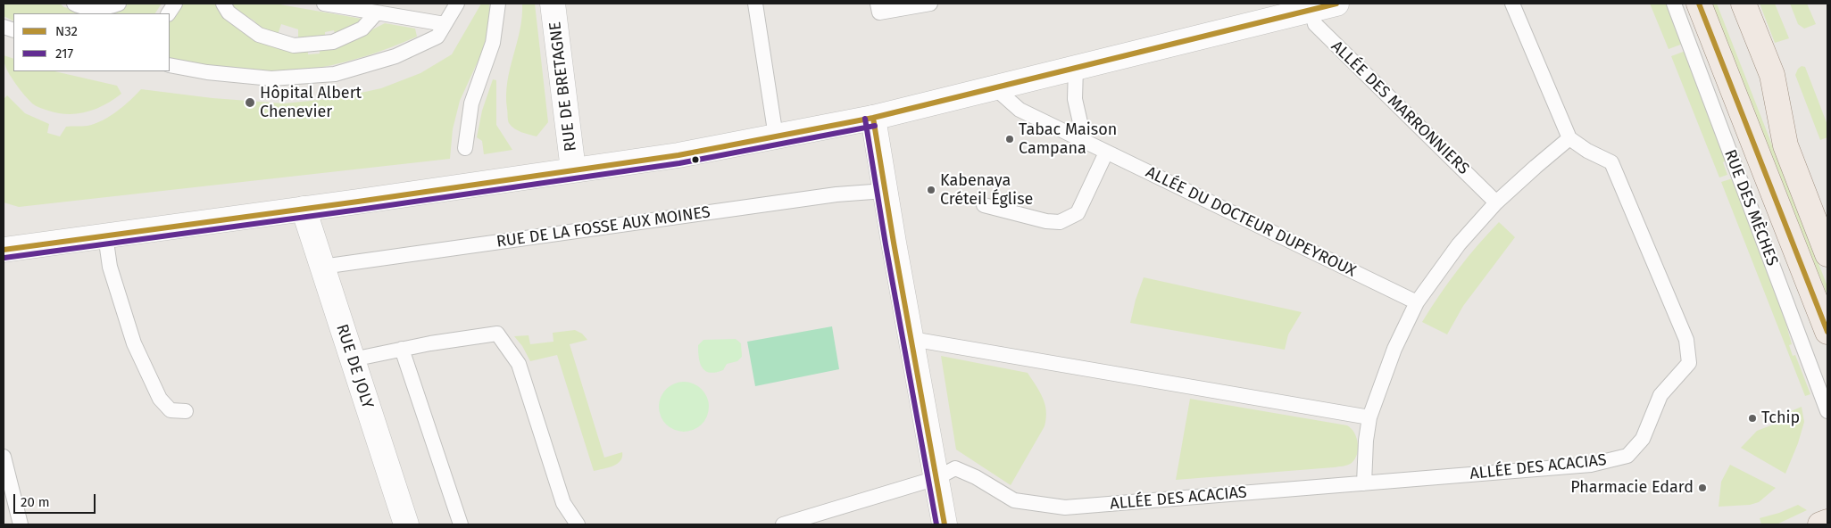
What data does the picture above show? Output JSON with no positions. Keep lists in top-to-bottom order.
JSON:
{
  "streets": {
    "main road": ["RUE DES MÈCHES"],
    "street": ["RUE DE BRETAGNE", "RUE DE JOLY"],
    "lane": [
      "ALLÉE DES MARRONNIERS",
      "ALLÉE DU DOCTEUR DUPEYROUX",
      "RUE DE LA FOSSE AUX MOINES",
      "ALLÉE DES ACACIAS"
    ]
  },
  "crossings": [
    ["RUE DE LA FOSSE AUX MOINES", "RUE DE JOLY"]
  ],
  "places": [
    "Hôpital Albert Chenevier",
    "Tabac Maison Campana",
    "Kabenaya Créteil Église",
    "Tchip",
    "Pharmacie Edard"
  ],
  "lines": ["transit line N32", "transit line 217"],
  "legend": ["N32", "217"],
  "scale_bar": "20 m"
}
